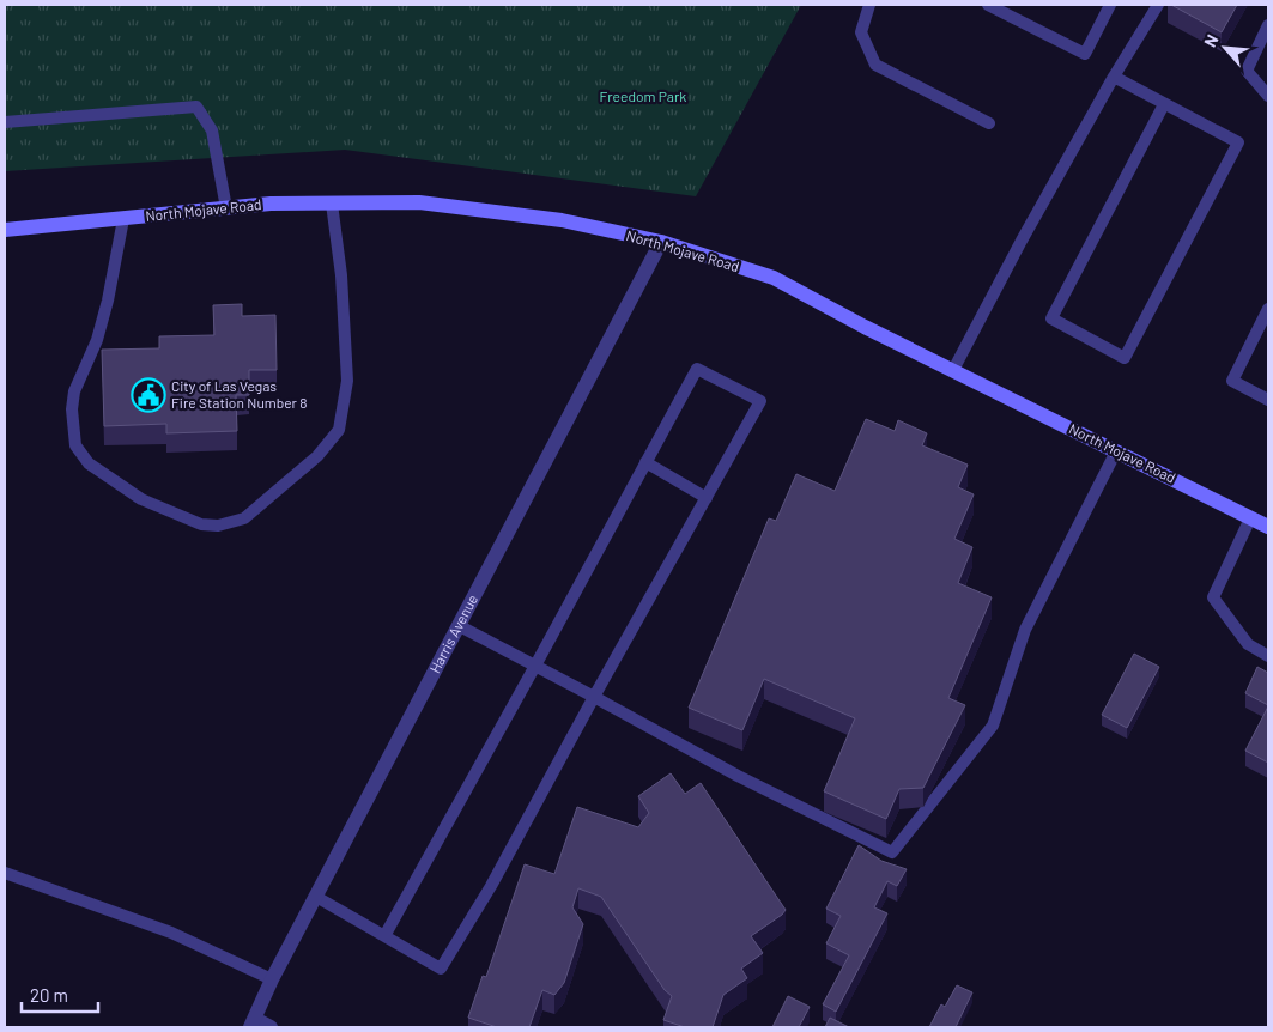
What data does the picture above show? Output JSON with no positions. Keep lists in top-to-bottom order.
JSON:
{
  "streets": {
    "street": ["North Mojave Road", "Harris Avenue"]
  },
  "crossings": [
    ["North Mojave Road", "Harris Avenue"]
  ],
  "parks": ["Freedom Park"],
  "places": {
    "public building": ["City of Las Vegas Fire Station Number 8"]
  },
  "scale_bar": "20 m",
  "north": "top left"
}
